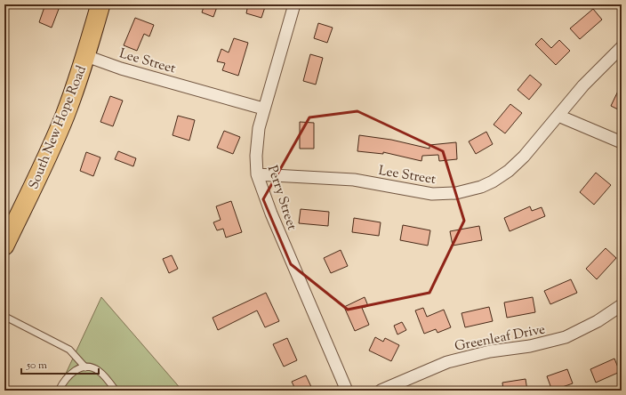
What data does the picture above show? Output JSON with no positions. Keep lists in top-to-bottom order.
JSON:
{
  "streets": {
    "main road": ["South New Hope Road"],
    "street": ["Lee Street", "Perry Street", "Greenleaf Drive"]
  },
  "crossings": [
    ["Lee Street", "South New Hope Road"],
    ["Lee Street", "Perry Street"]
  ],
  "scale_bar": "50 m"
}
